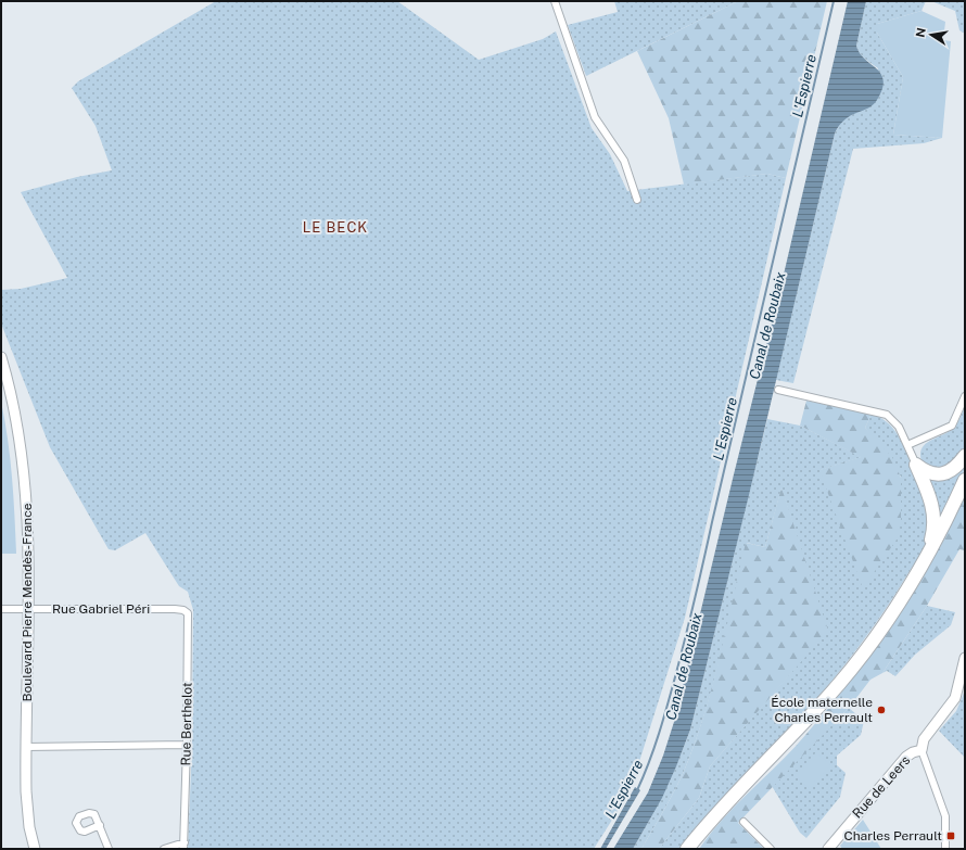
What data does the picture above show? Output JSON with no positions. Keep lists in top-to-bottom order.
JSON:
{
  "streets": {
    "street": [
      "Boulevard Pierre Mendès-France",
      "Rue Gabriel Péri",
      "Rue Berthelot",
      "Rue de Leers"
    ]
  },
  "crossings": [
    ["Boulevard Pierre Mendès-France", "Rue Gabriel Péri"],
    ["Rue Gabriel Péri", "Rue Berthelot"]
  ],
  "districts": ["LE BECK"],
  "water": ["L'Espierre", "Canal de Roubaix"],
  "places": {
    "other": ["École maternelle Charles Perrault"],
    "transit": ["Charles Perrault"]
  },
  "north": "left"
}
